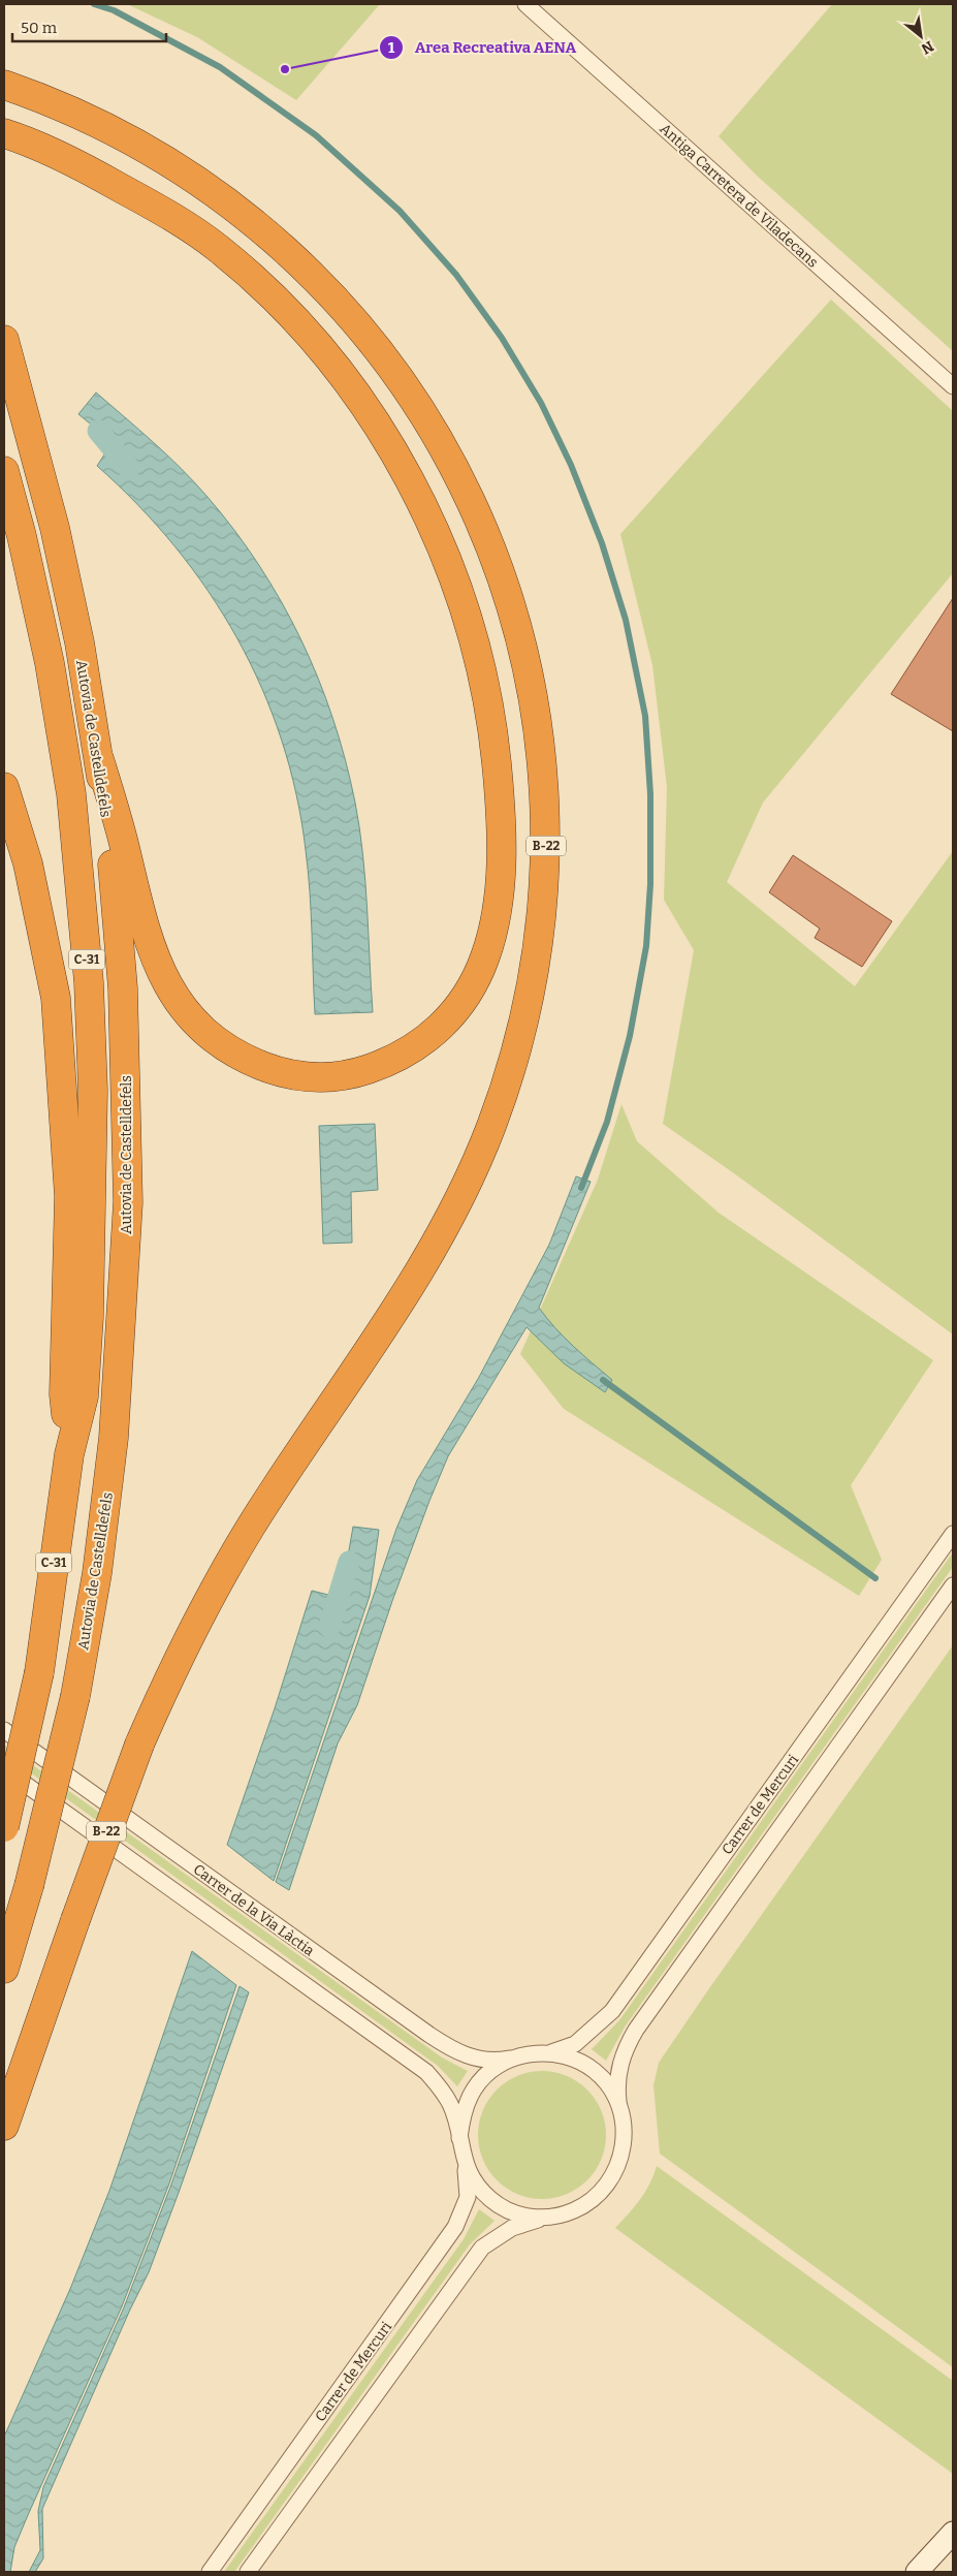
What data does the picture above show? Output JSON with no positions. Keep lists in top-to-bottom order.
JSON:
{
  "streets": {
    "highway": ["Autovia de Castelldefels", "B-22", "C-31"],
    "street": ["Antiga Carretera de Viladecans", "Carrer de Mercuri", "Carrer de la Via Làctia"]
  },
  "crossings": [
    ["Carrer de Mercuri", "Carrer de la Via Làctia"]
  ],
  "places": ["Area Recreativa AENA"],
  "scale_bar": "50 m",
  "north": "bottom right"
}
